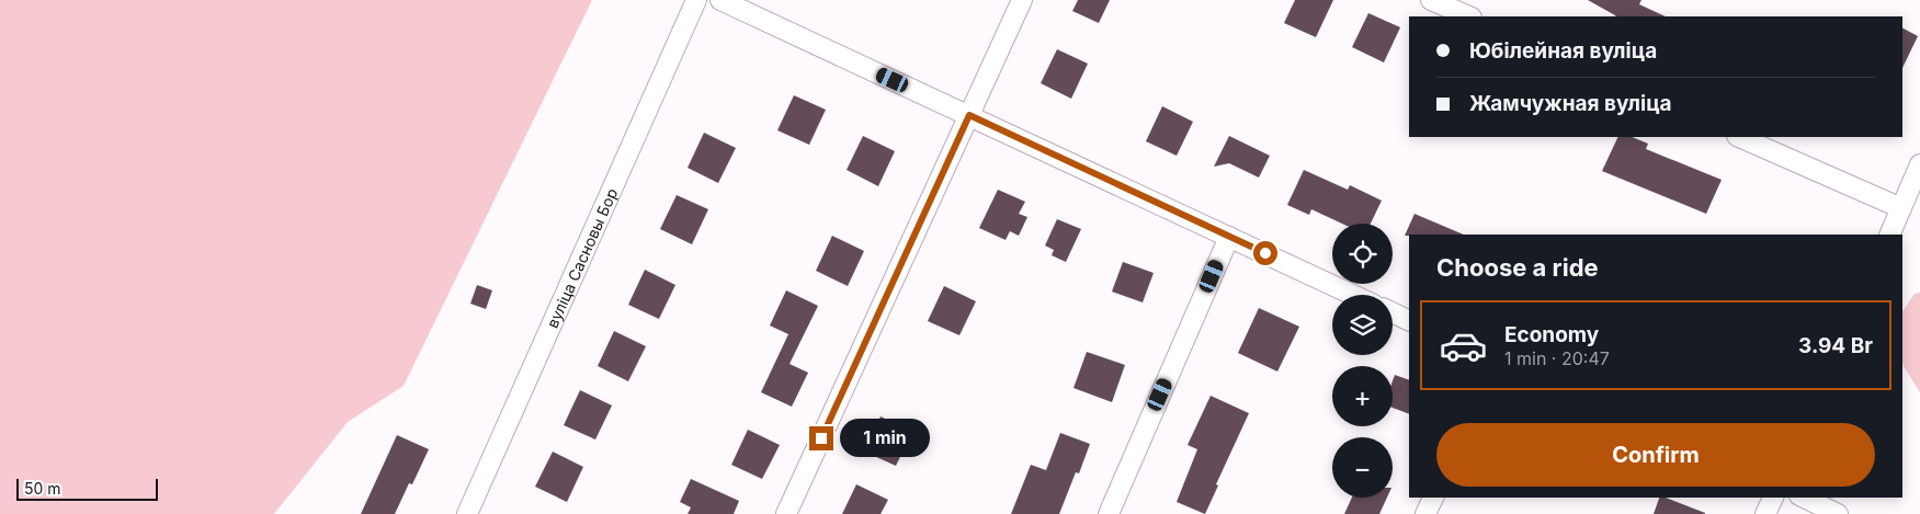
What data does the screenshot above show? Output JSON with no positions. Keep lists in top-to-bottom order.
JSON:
{
  "streets": {
    "street": ["вуліца Сасновы Бор"]
  },
  "scale_bar": "50 m",
  "page": {
    "banner": ["Юбілейная вуліца", "Жамчужная вуліца"],
    "map_buttons": ["+", "−"],
    "heading": "Choose a ride",
    "list": [
      {
        "name": "Economy",
        "note": "1 min · 20:47",
        "value": "3.94 Br"
      }
    ],
    "buttons": "Confirm",
    "bubble": "1 min",
    "scale": "50 m"
  }
}
